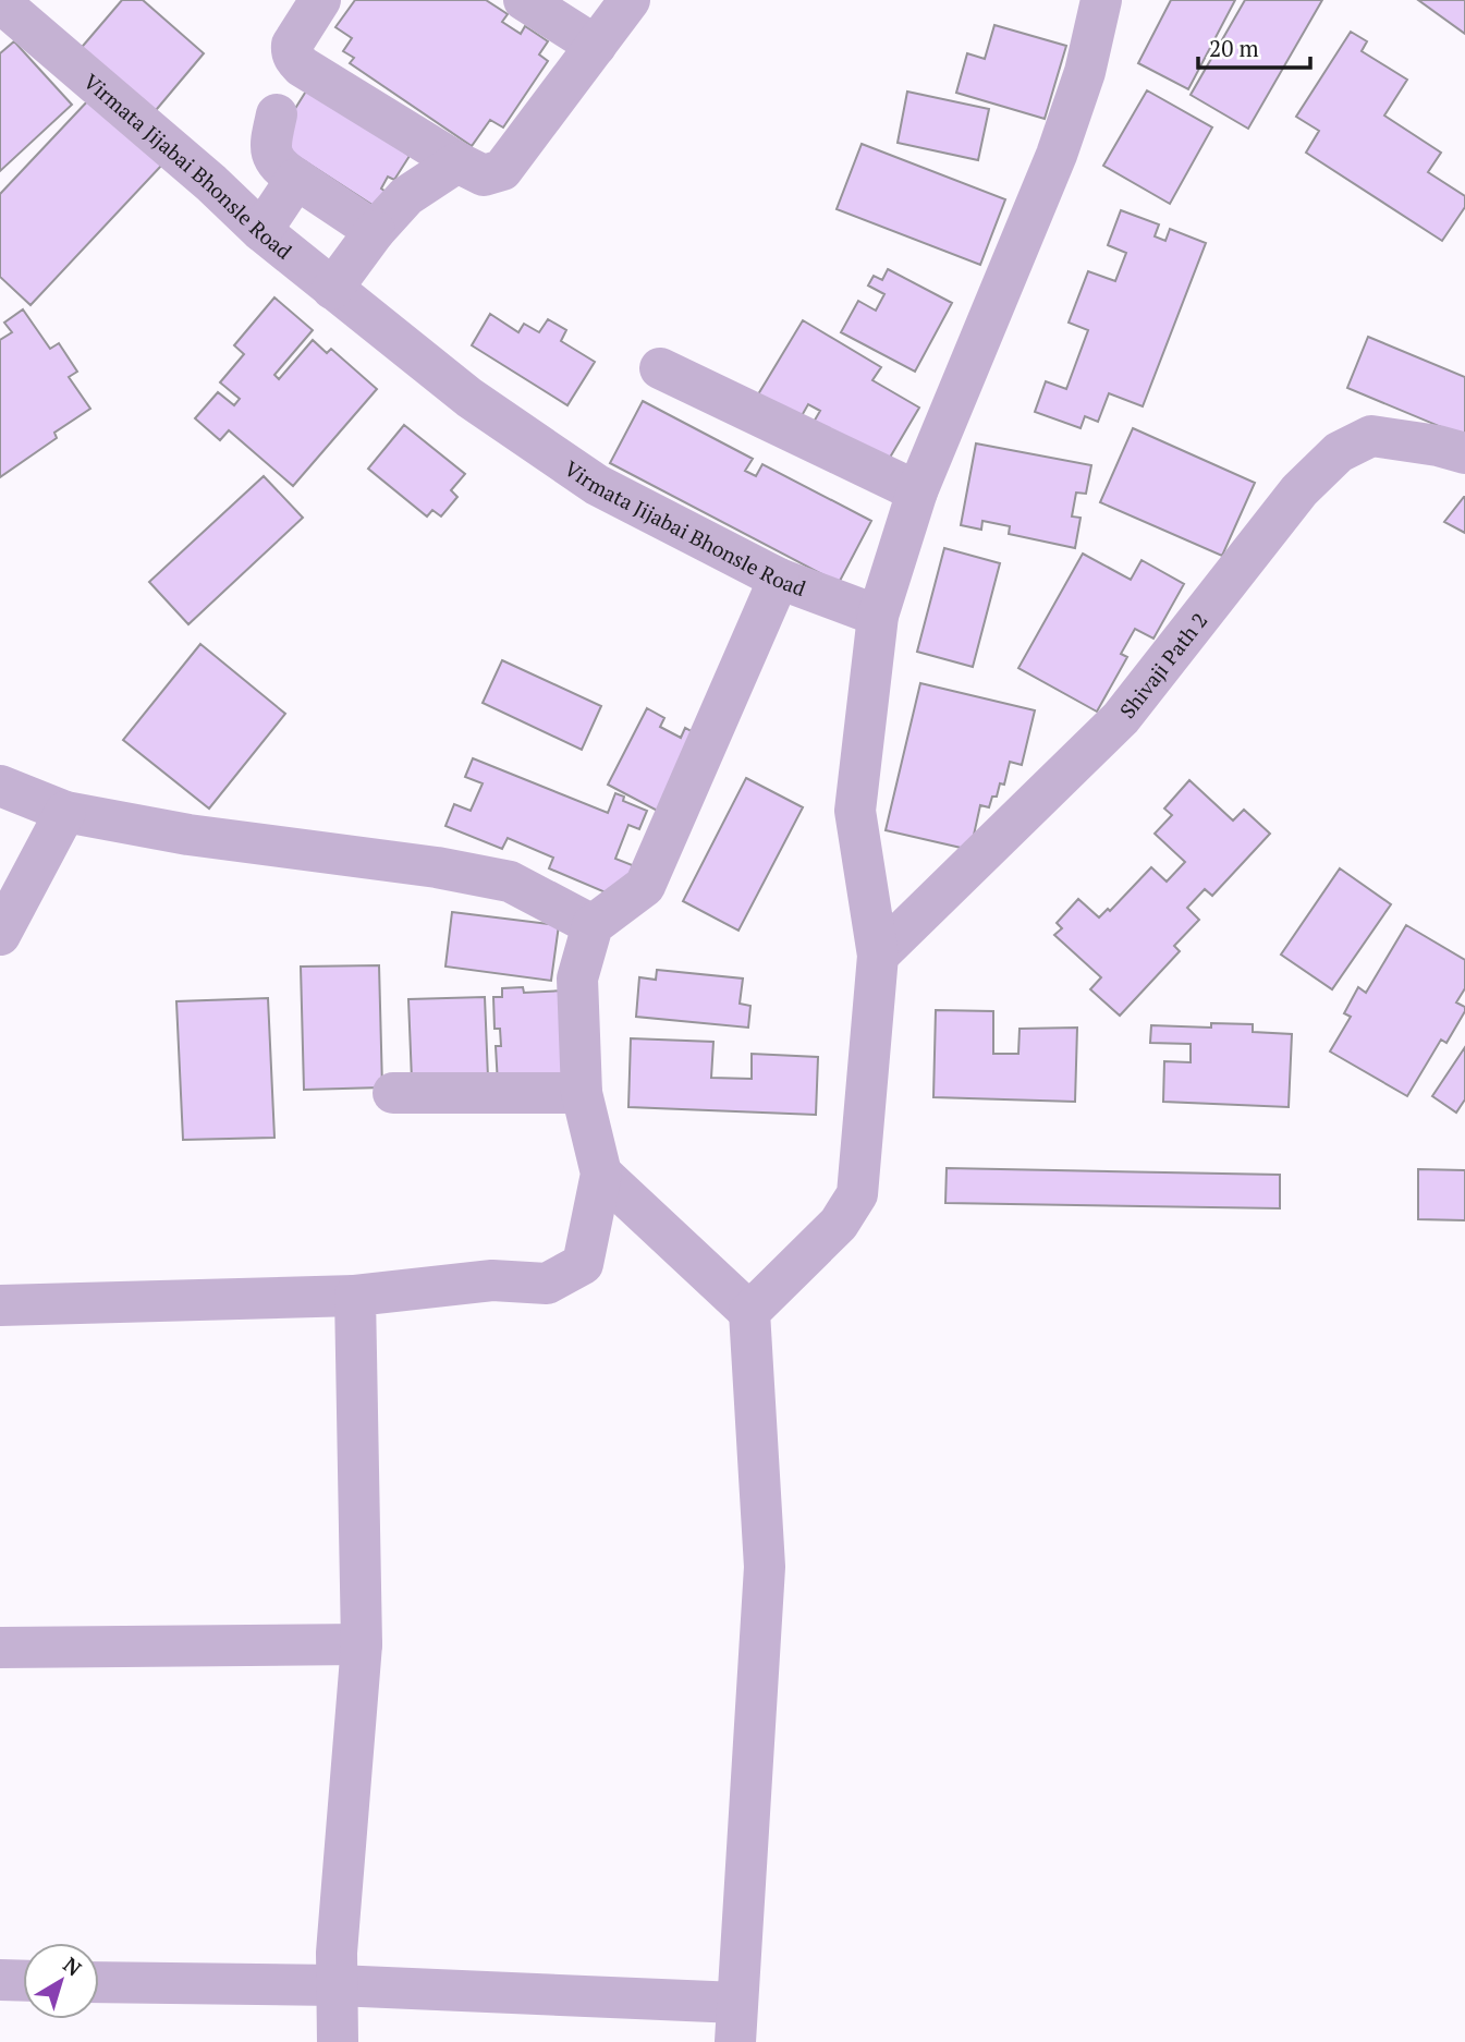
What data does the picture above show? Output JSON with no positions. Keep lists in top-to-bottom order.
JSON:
{
  "streets": {
    "street": ["Virmata Jijabai Bhonsle Road", "Shivaji Path 2"]
  },
  "scale_bar": "20 m",
  "north": "top right"
}
